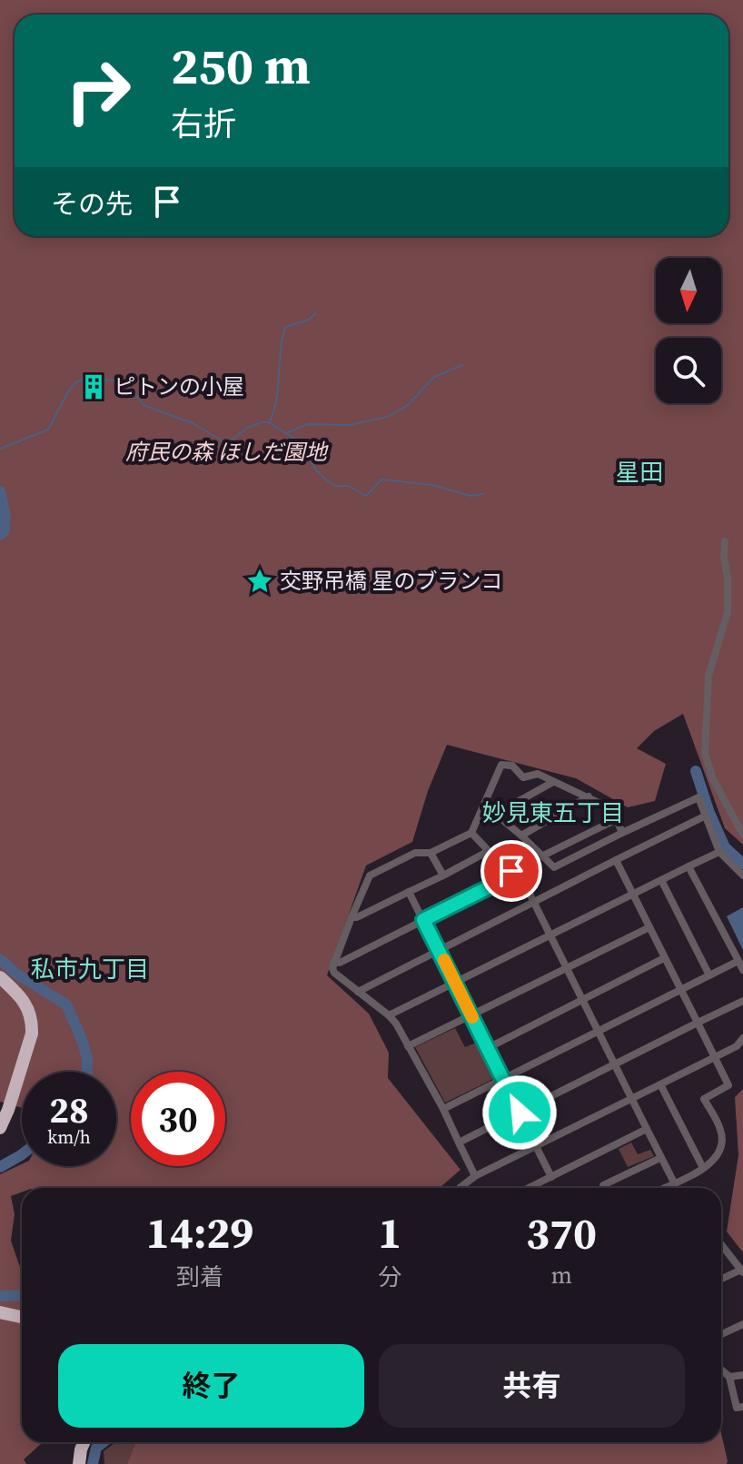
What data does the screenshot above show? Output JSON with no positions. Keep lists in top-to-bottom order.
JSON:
{
  "districts": ["星田", "妙見東五丁目", "私市九丁目"],
  "parks": ["府民の森 ほしだ園地"],
  "places": {
    "building": ["ピトンの小屋"],
    "place": ["交野吊橋 星のブランコ"]
  },
  "north": "bottom",
  "page": {
    "turn": ["250 m", "右折"],
    "then": "その先",
    "speed": "28 km/h",
    "limit": "30",
    "eta": [
      "14:29",
      "到着",
      "1",
      "分",
      "370",
      "m"
    ],
    "buttons": ["終了", "共有"]
  }
}
